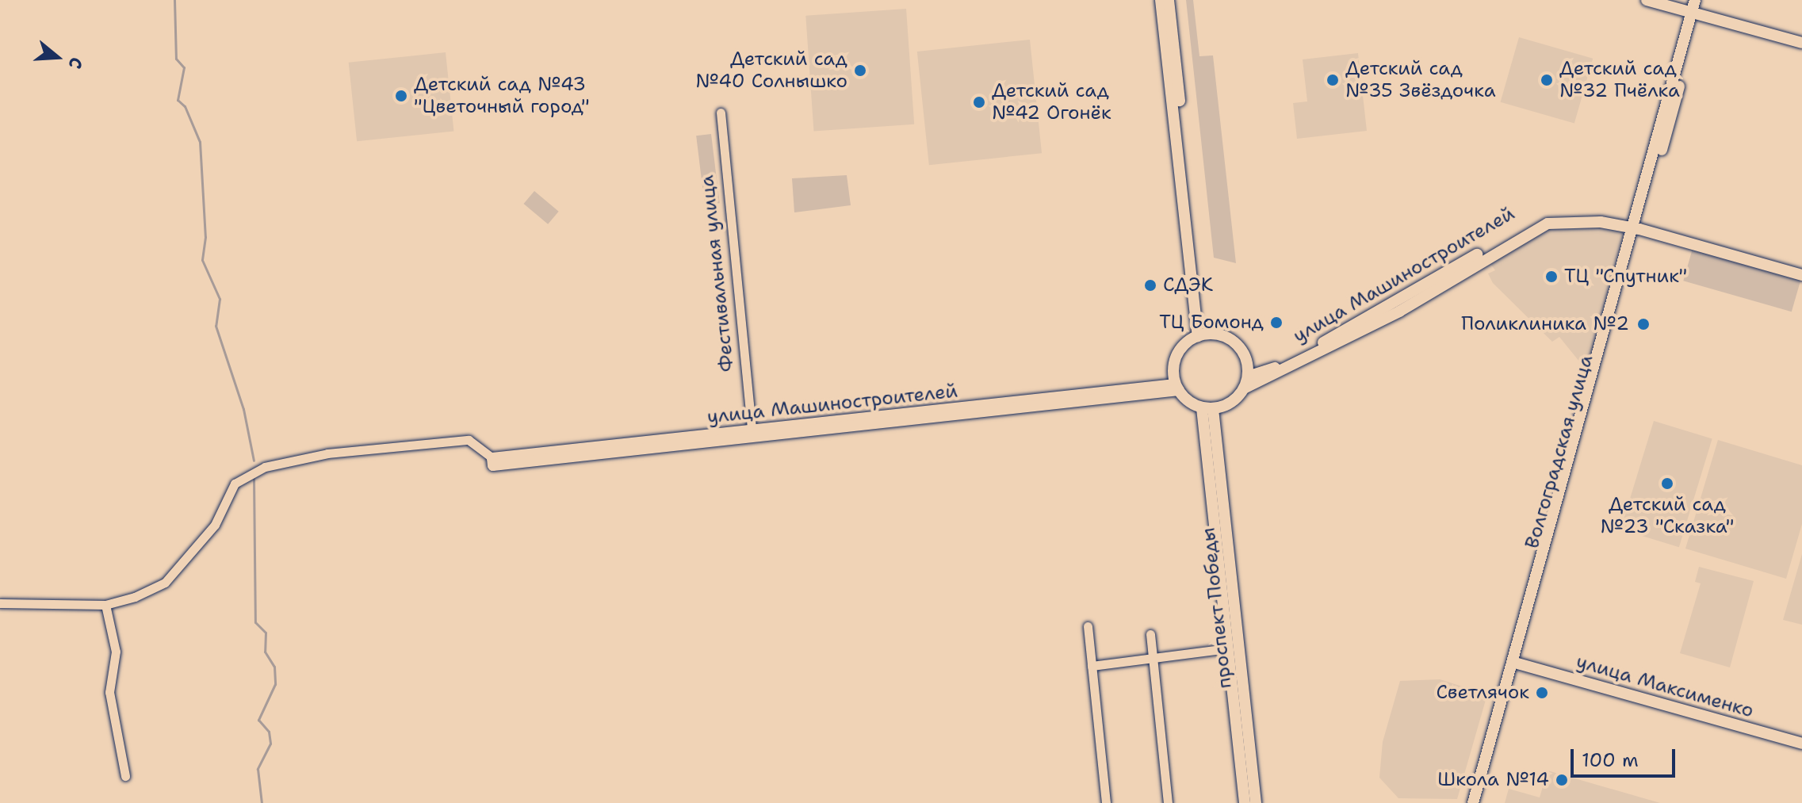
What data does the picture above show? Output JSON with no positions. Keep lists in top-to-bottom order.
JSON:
{
  "streets": {
    "main road": [
      "улица Машиностроителей",
      "Волгоградская улица",
      "проспект Победы",
      "улица Максименко"
    ],
    "street": ["Фестивальная улица"]
  },
  "crossings": [
    ["Фестивальная улица", "улица Машиностроителей"],
    ["улица Машиностроителей", "Волгоградская улица"],
    ["улица Машиностроителей", "проспект Победы"],
    ["Волгоградская улица", "улица Максименко"]
  ],
  "places": [
    "Детский сад №40 Солнышко",
    "Детский сад №35 Звёздочка",
    "Детский сад №32 Пчёлка",
    "Детский сад №43 \"Цветочный город\"",
    "Детский сад №42 Огонёк",
    "ТЦ \"Спутник\"",
    "СДЭК",
    "ТЦ Бомонд",
    "Поликлиника №2",
    "Детский сад №23 \"Сказка\"",
    "Светлячок",
    "Школа №14"
  ],
  "scale_bar": "100 m",
  "north": "right"
}
